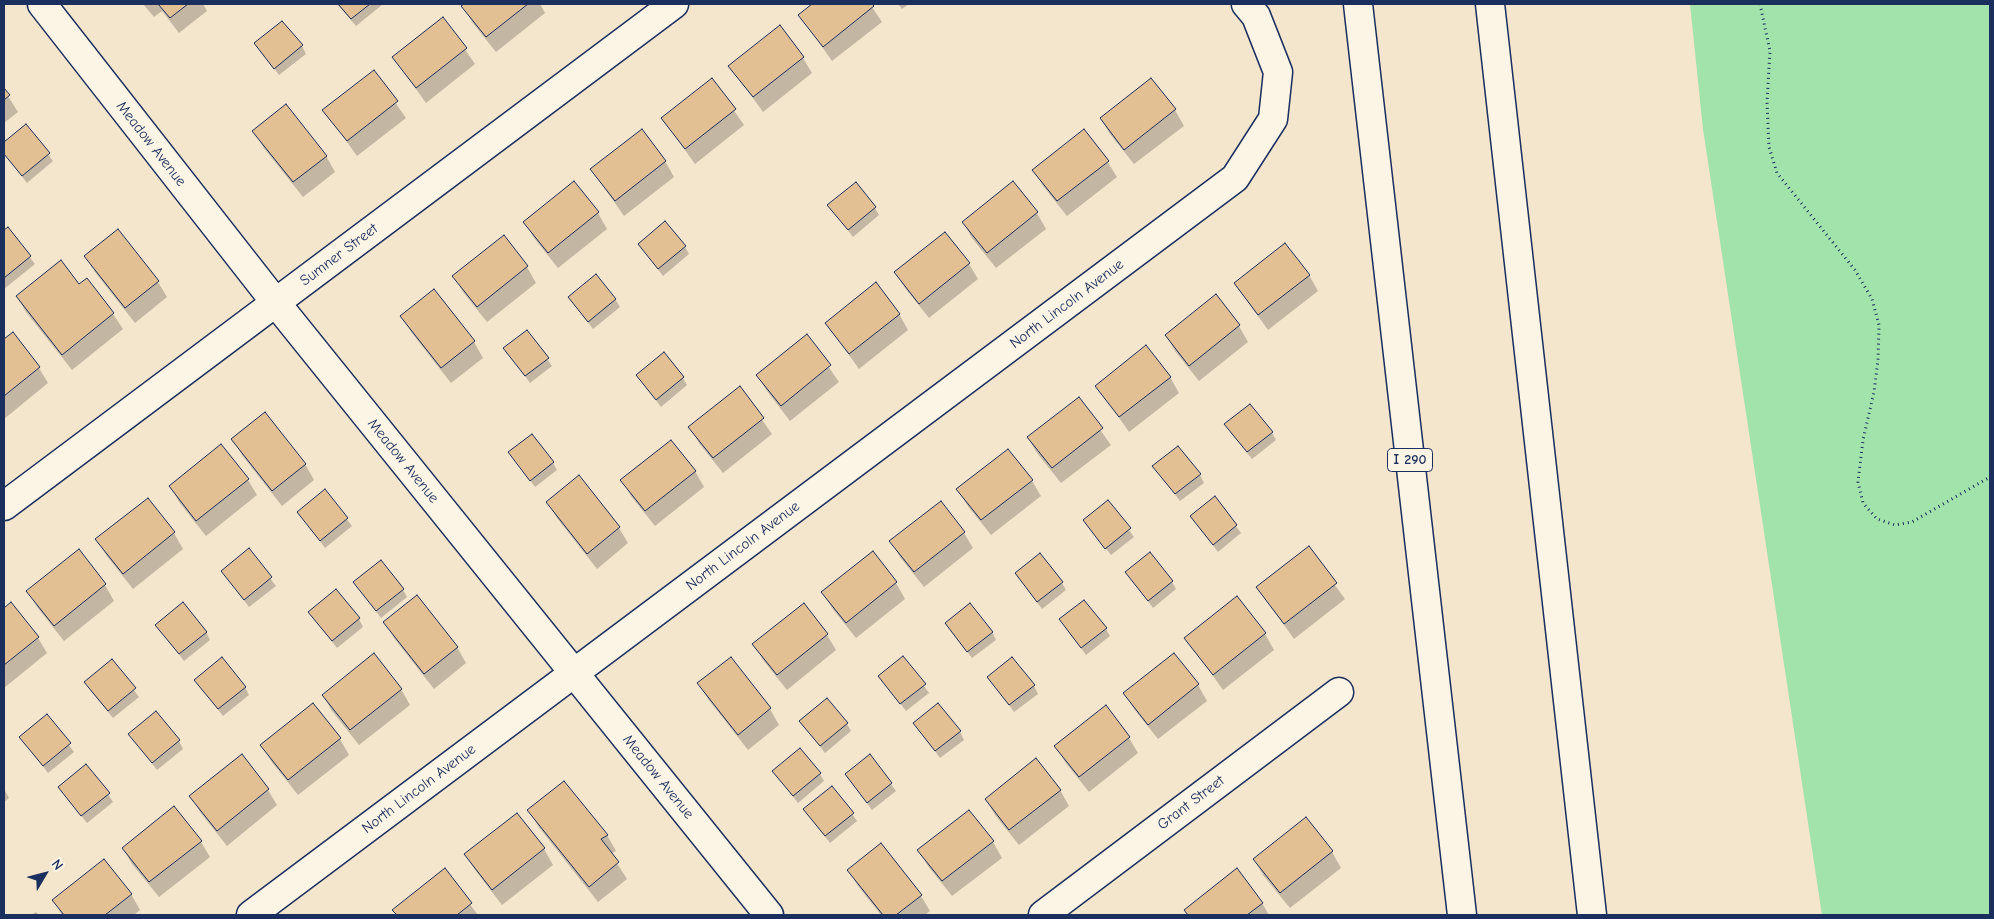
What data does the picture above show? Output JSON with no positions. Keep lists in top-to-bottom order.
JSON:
{
  "streets": {
    "main road": [
      "Meadow Avenue",
      "Sumner Street",
      "North Lincoln Avenue",
      "I 290",
      "Grant Street"
    ]
  },
  "crossings": [
    ["Meadow Avenue", "Sumner Street"],
    ["Meadow Avenue", "North Lincoln Avenue"]
  ],
  "north": "top right"
}
